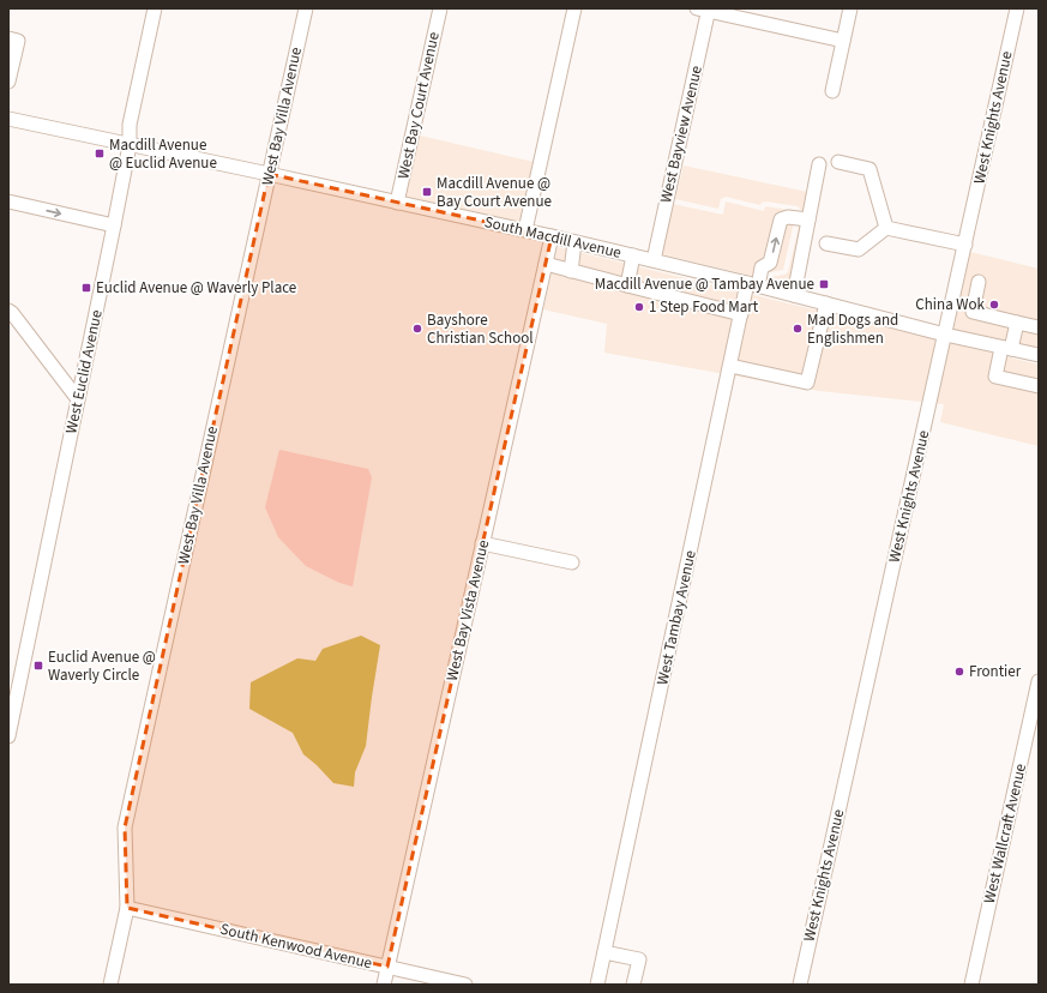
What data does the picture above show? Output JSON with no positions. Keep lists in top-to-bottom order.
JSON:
{
  "streets": {
    "street": [
      "West Bay Court Avenue",
      "West Bay Villa Avenue",
      "West Knights Avenue",
      "West Bayview Avenue",
      "South Macdill Avenue",
      "West Euclid Avenue",
      "West Bay Vista Avenue",
      "West Tambay Avenue",
      "West Wallcraft Avenue",
      "South Kenwood Avenue"
    ]
  },
  "crossings": [
    ["West Bay Court Avenue", "South Macdill Avenue"],
    ["West Bay Villa Avenue", "South Macdill Avenue"],
    ["West Bay Villa Avenue", "South Kenwood Avenue"],
    ["West Knights Avenue", "South Macdill Avenue"],
    ["West Bayview Avenue", "South Macdill Avenue"],
    ["South Macdill Avenue", "West Euclid Avenue"],
    ["South Macdill Avenue", "West Bay Vista Avenue"],
    ["South Macdill Avenue", "West Tambay Avenue"],
    ["West Bay Vista Avenue", "South Kenwood Avenue"]
  ],
  "places": {
    "transit": [
      "Macdill Avenue @ Euclid Avenue",
      "Macdill Avenue @ Bay Court Avenue",
      "Macdill Avenue @ Tambay Avenue",
      "Euclid Avenue @ Waverly Place",
      "Euclid Avenue @ Waverly Circle"
    ],
    "other": [
      "China Wok",
      "1 Step Food Mart",
      "Bayshore Christian School",
      "Mad Dogs and Englishmen",
      "Frontier"
    ]
  }
}
